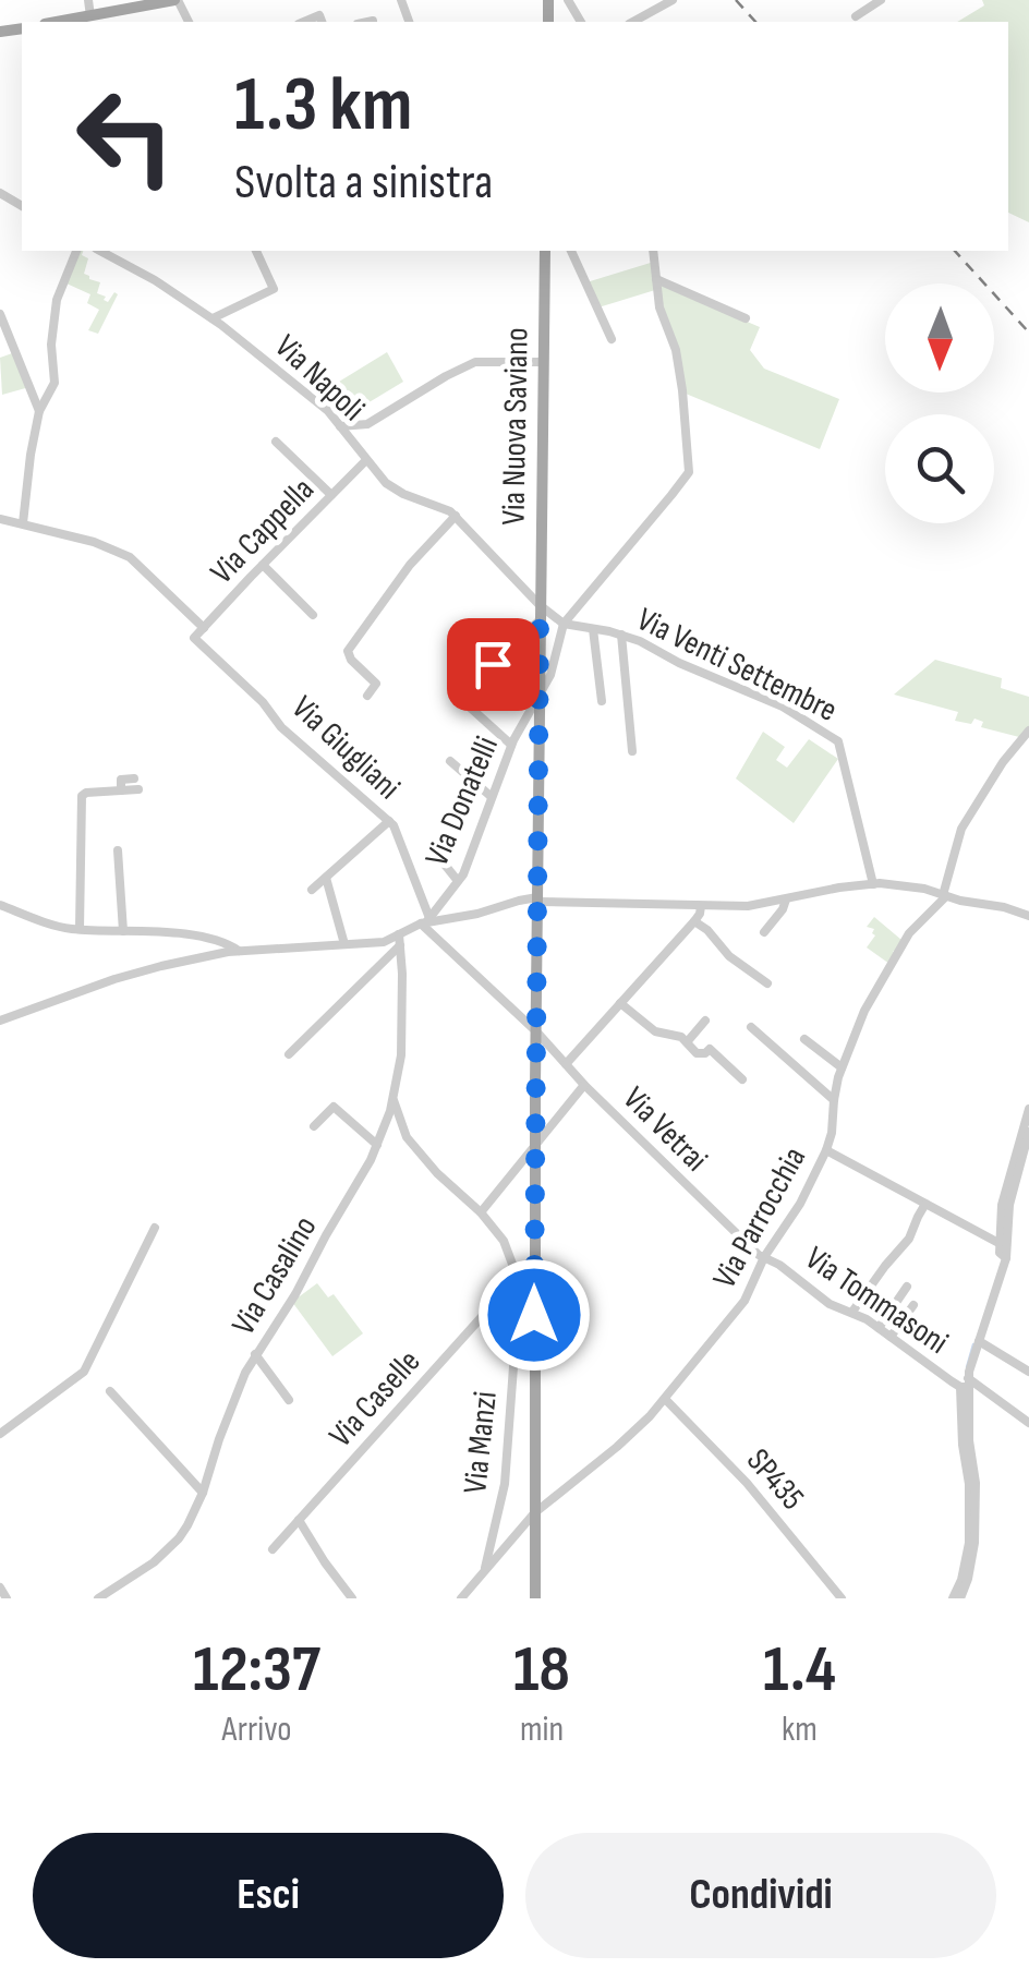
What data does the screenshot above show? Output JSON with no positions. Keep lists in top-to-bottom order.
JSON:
{
  "streets": {
    "main road": ["Via Nuova Saviano"],
    "street": [
      "Via Napoli",
      "Via Cappella",
      "Via Venti Settembre",
      "Via Giugliani",
      "Via Donatelli",
      "Via Vetrai",
      "Via Parrocchia",
      "Via Casalino",
      "Via Tommasoni",
      "Via Caselle",
      "Via Manzi",
      "SP435"
    ]
  },
  "crossings": [
    ["Via Napoli", "Via Nuova Saviano"],
    ["Via Napoli", "Via Cappella"],
    ["Via Napoli", "Via Venti Settembre"],
    ["Via Nuova Saviano", "Via Venti Settembre"],
    ["Via Nuova Saviano", "Via Donatelli"],
    ["Via Nuova Saviano", "Via Vetrai"],
    ["Via Nuova Saviano", "Via Parrocchia"],
    ["Via Cappella", "Via Giugliani"],
    ["Via Venti Settembre", "Via Donatelli"],
    ["Via Giugliani", "Via Donatelli"],
    ["Via Giugliani", "Via Vetrai"],
    ["Via Donatelli", "Via Vetrai"],
    ["Via Vetrai", "Via Parrocchia"],
    ["Via Vetrai", "Via Tommasoni"],
    ["Via Parrocchia", "Via Tommasoni"],
    ["Via Parrocchia", "Via Manzi"],
    ["Via Parrocchia", "SP435"],
    ["Via Casalino", "Via Manzi"],
    ["Via Caselle", "Via Manzi"]
  ],
  "north": "bottom",
  "page": {
    "turn": ["1.3 km", "Svolta a sinistra"],
    "eta": [
      "12:37",
      "Arrivo",
      "18",
      "min",
      "1.4",
      "km"
    ],
    "buttons": ["Esci", "Condividi"]
  }
}
